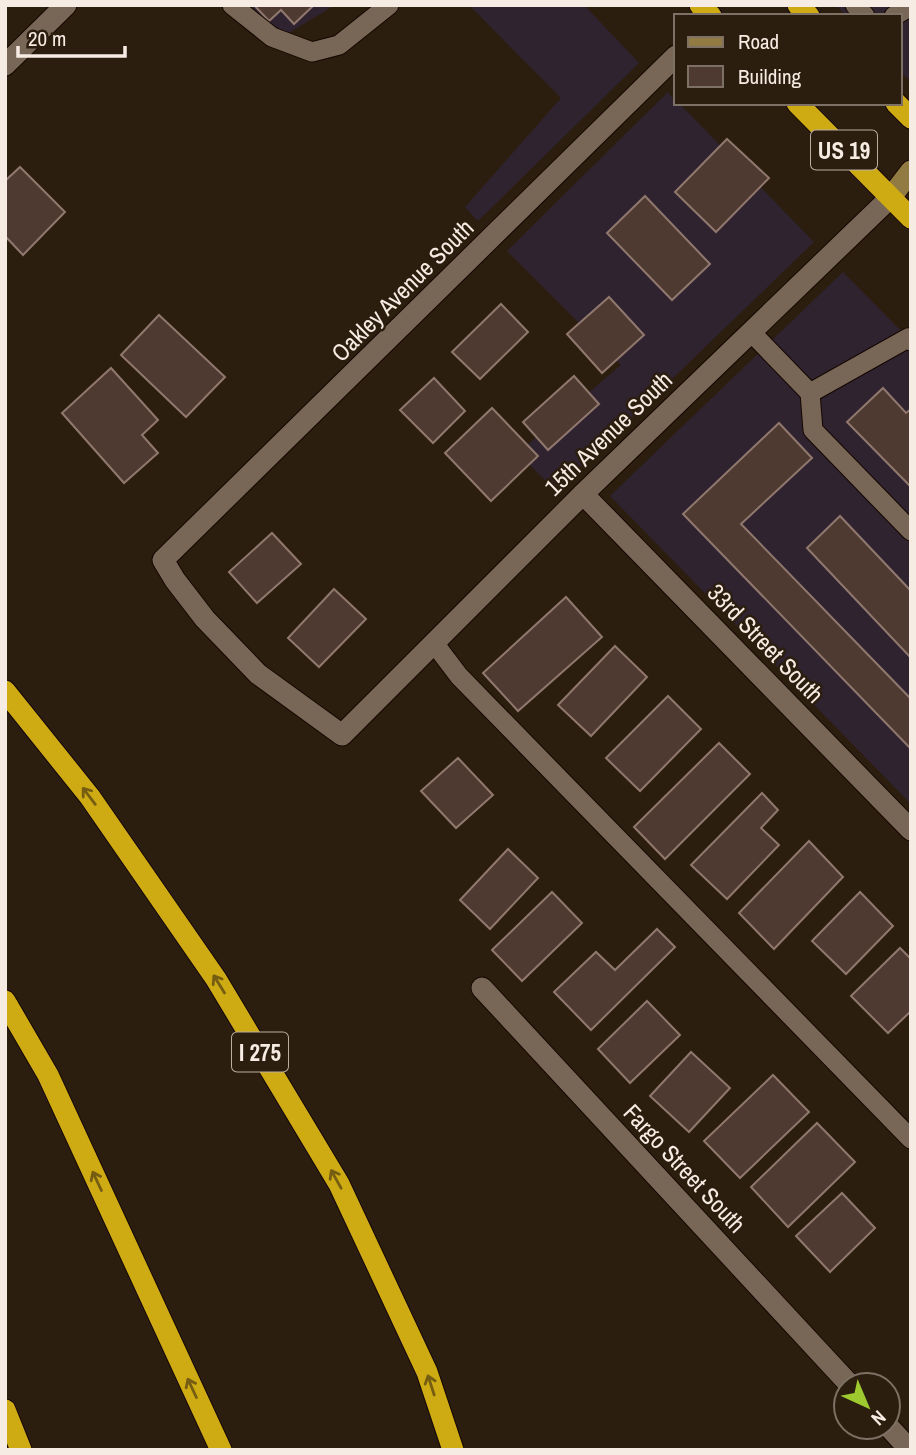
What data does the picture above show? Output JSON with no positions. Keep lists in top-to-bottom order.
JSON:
{
  "streets": {
    "highway": ["US 19", "I 275"],
    "street": [
      "Oakley Avenue South",
      "15th Avenue South",
      "33rd Street South",
      "Fargo Street South"
    ]
  },
  "crossings": [
    ["US 19", "15th Avenue South"],
    ["Oakley Avenue South", "15th Avenue South"],
    ["15th Avenue South", "33rd Street South"]
  ],
  "legend": ["Road", "Building"],
  "scale_bar": "20 m",
  "north": "bottom right"
}
